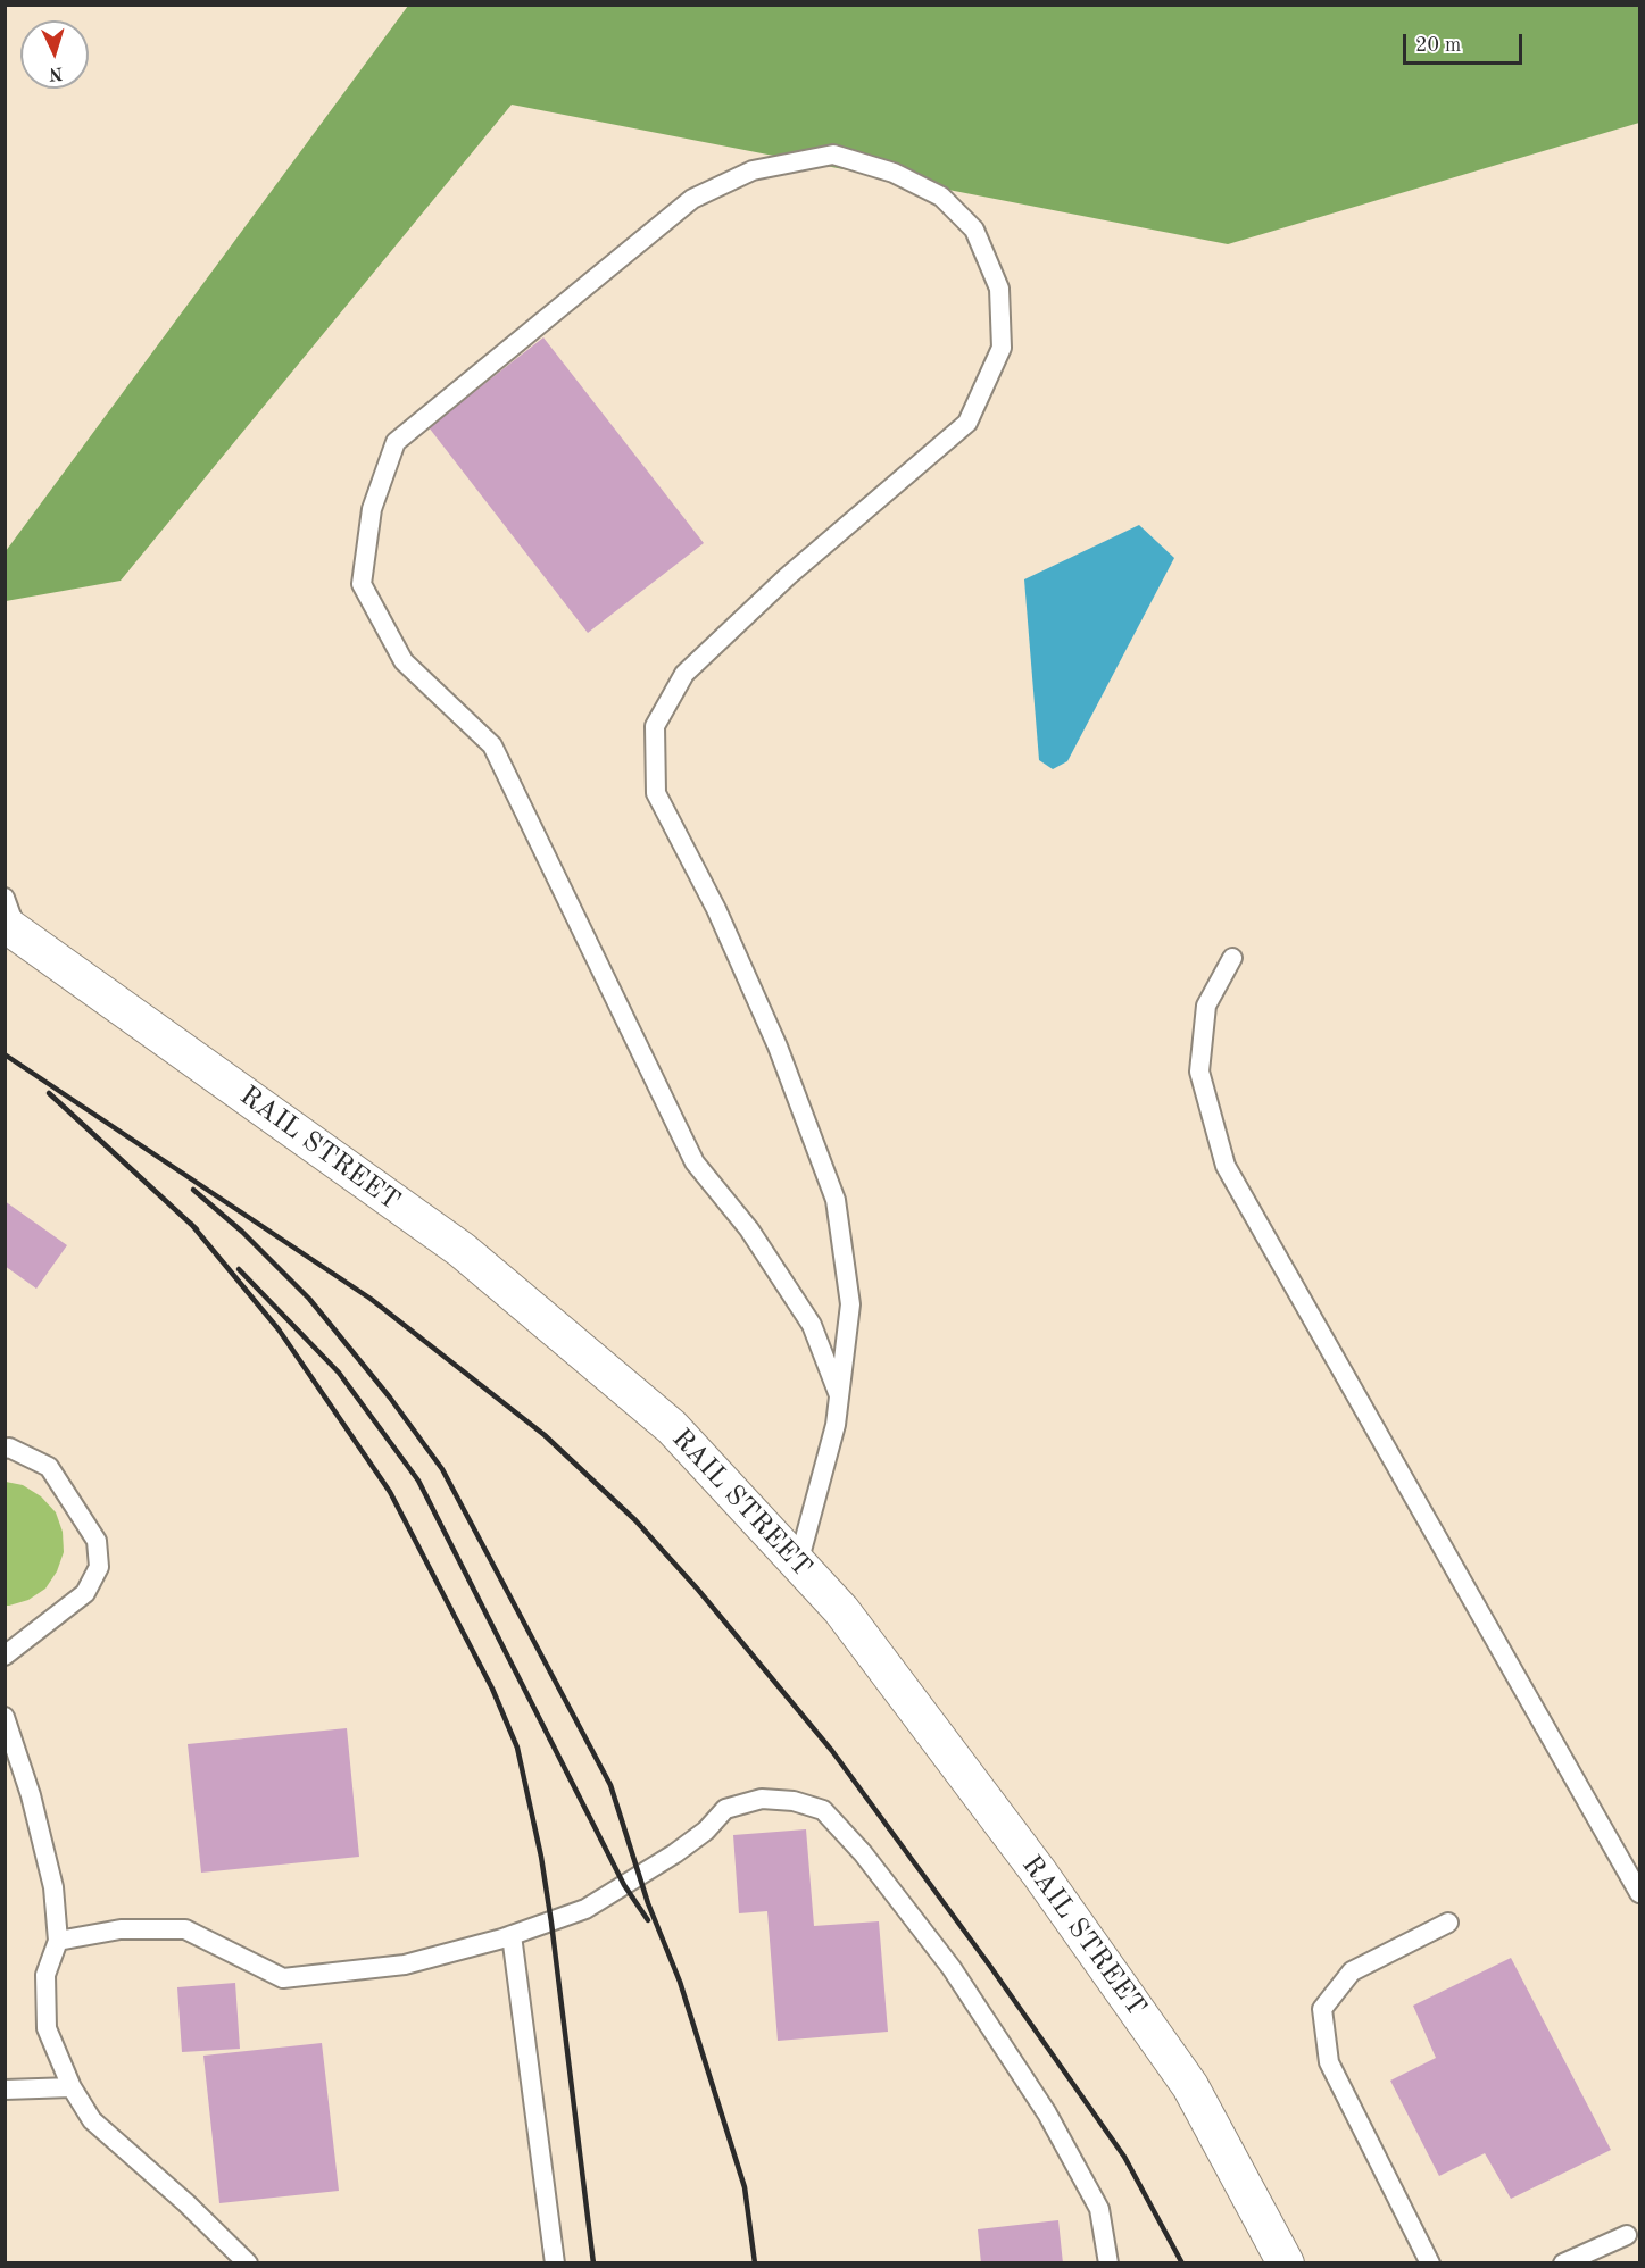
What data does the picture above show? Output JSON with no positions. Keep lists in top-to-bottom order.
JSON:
{
  "streets": {
    "street": ["RAIL STREET"]
  },
  "scale_bar": "20 m",
  "north": "bottom"
}
